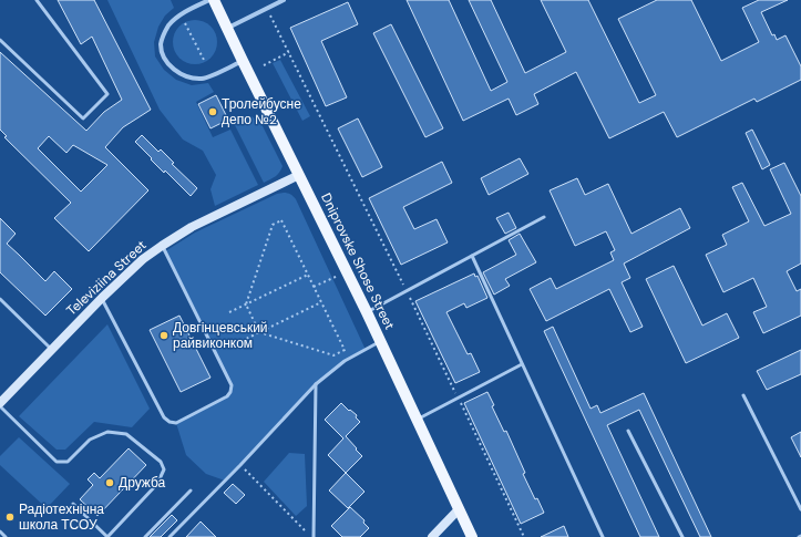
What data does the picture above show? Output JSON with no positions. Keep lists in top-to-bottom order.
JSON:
{
  "streets": {
    "main road": ["Dniprovske Shose Street"],
    "street": ["Televiziina Street"]
  },
  "crossings": [
    ["Dniprovske Shose Street", "Televiziina Street"]
  ],
  "places": [
    "Тролейбусне депо №2",
    "Довгінцевський райвиконком",
    "Дружба",
    "Радіотехнічна школа ТСОУ"
  ]
}
